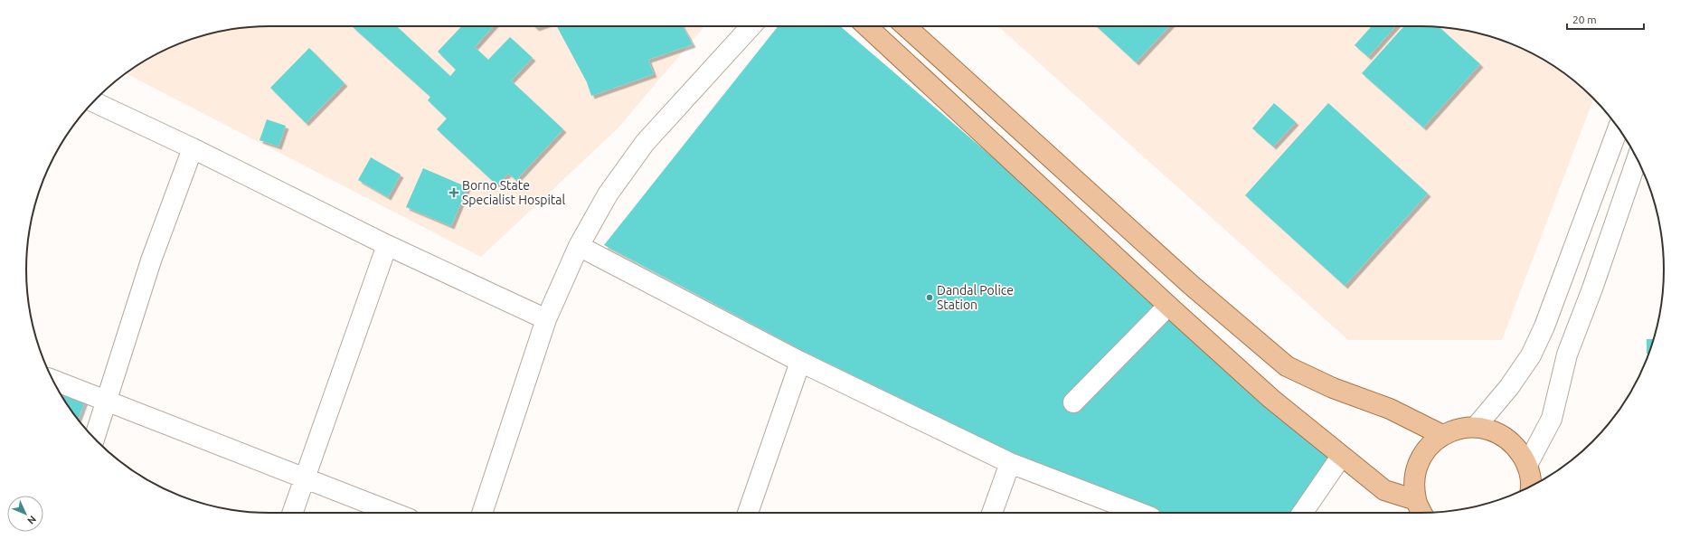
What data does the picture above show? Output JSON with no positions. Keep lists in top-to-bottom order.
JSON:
{
  "places": {
    "health": ["Borno State Specialist Hospital"],
    "other": ["Dandal Police Station"]
  },
  "scale_bar": "20 m",
  "north": "bottom right"
}
